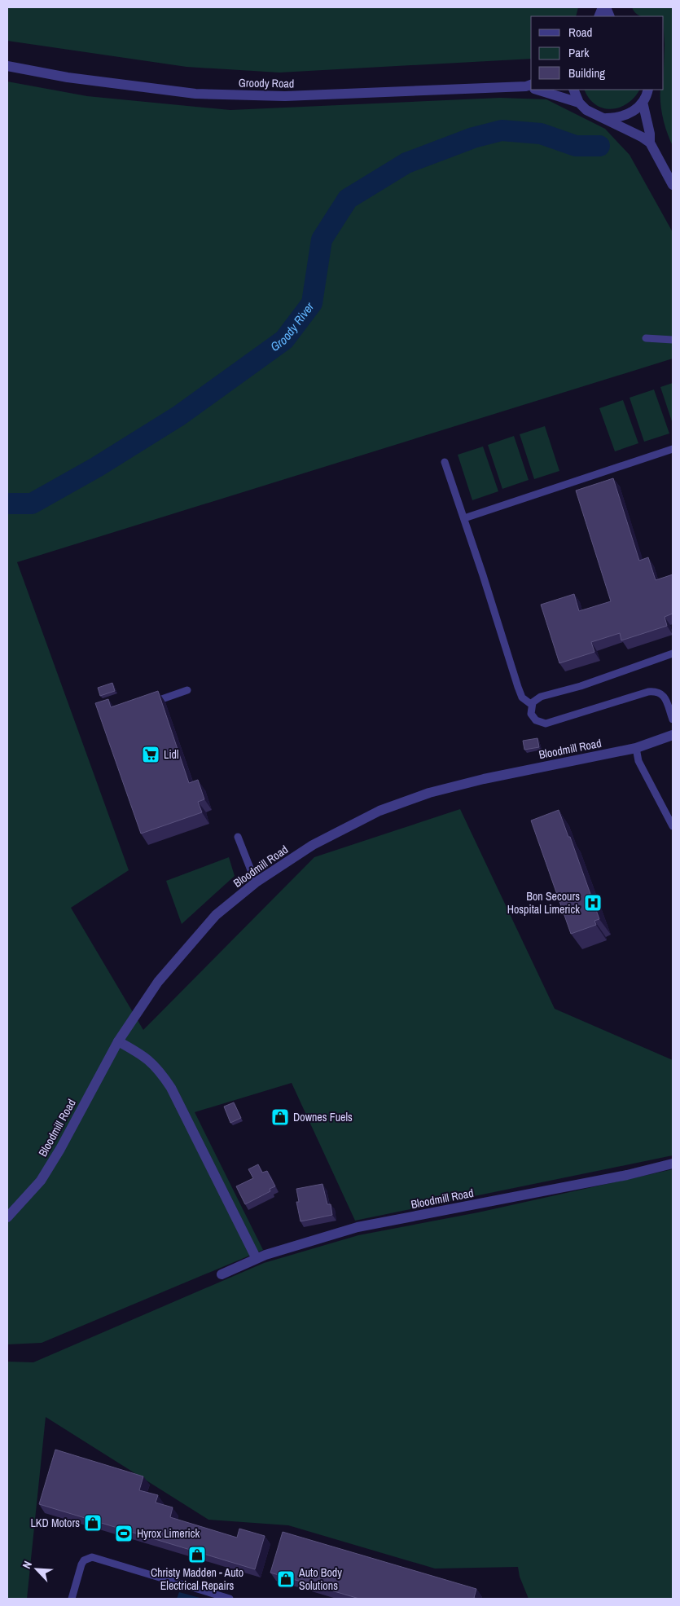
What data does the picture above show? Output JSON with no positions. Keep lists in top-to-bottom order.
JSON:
{
  "streets": {
    "street": ["Groody Road", "Bloodmill Road"]
  },
  "water": ["Groody River"],
  "places": {
    "supermarket": ["Lidl"],
    "hospital": ["Bon Secours Hospital Limerick"],
    "shop": [
      "Downes Fuels",
      "LKD Motors",
      "Christy Madden - Auto Electrical Repairs",
      "Auto Body Solutions"
    ],
    "sports": ["Hyrox Limerick"]
  },
  "legend": ["Road", "Park", "Building"],
  "north": "top left"
}
